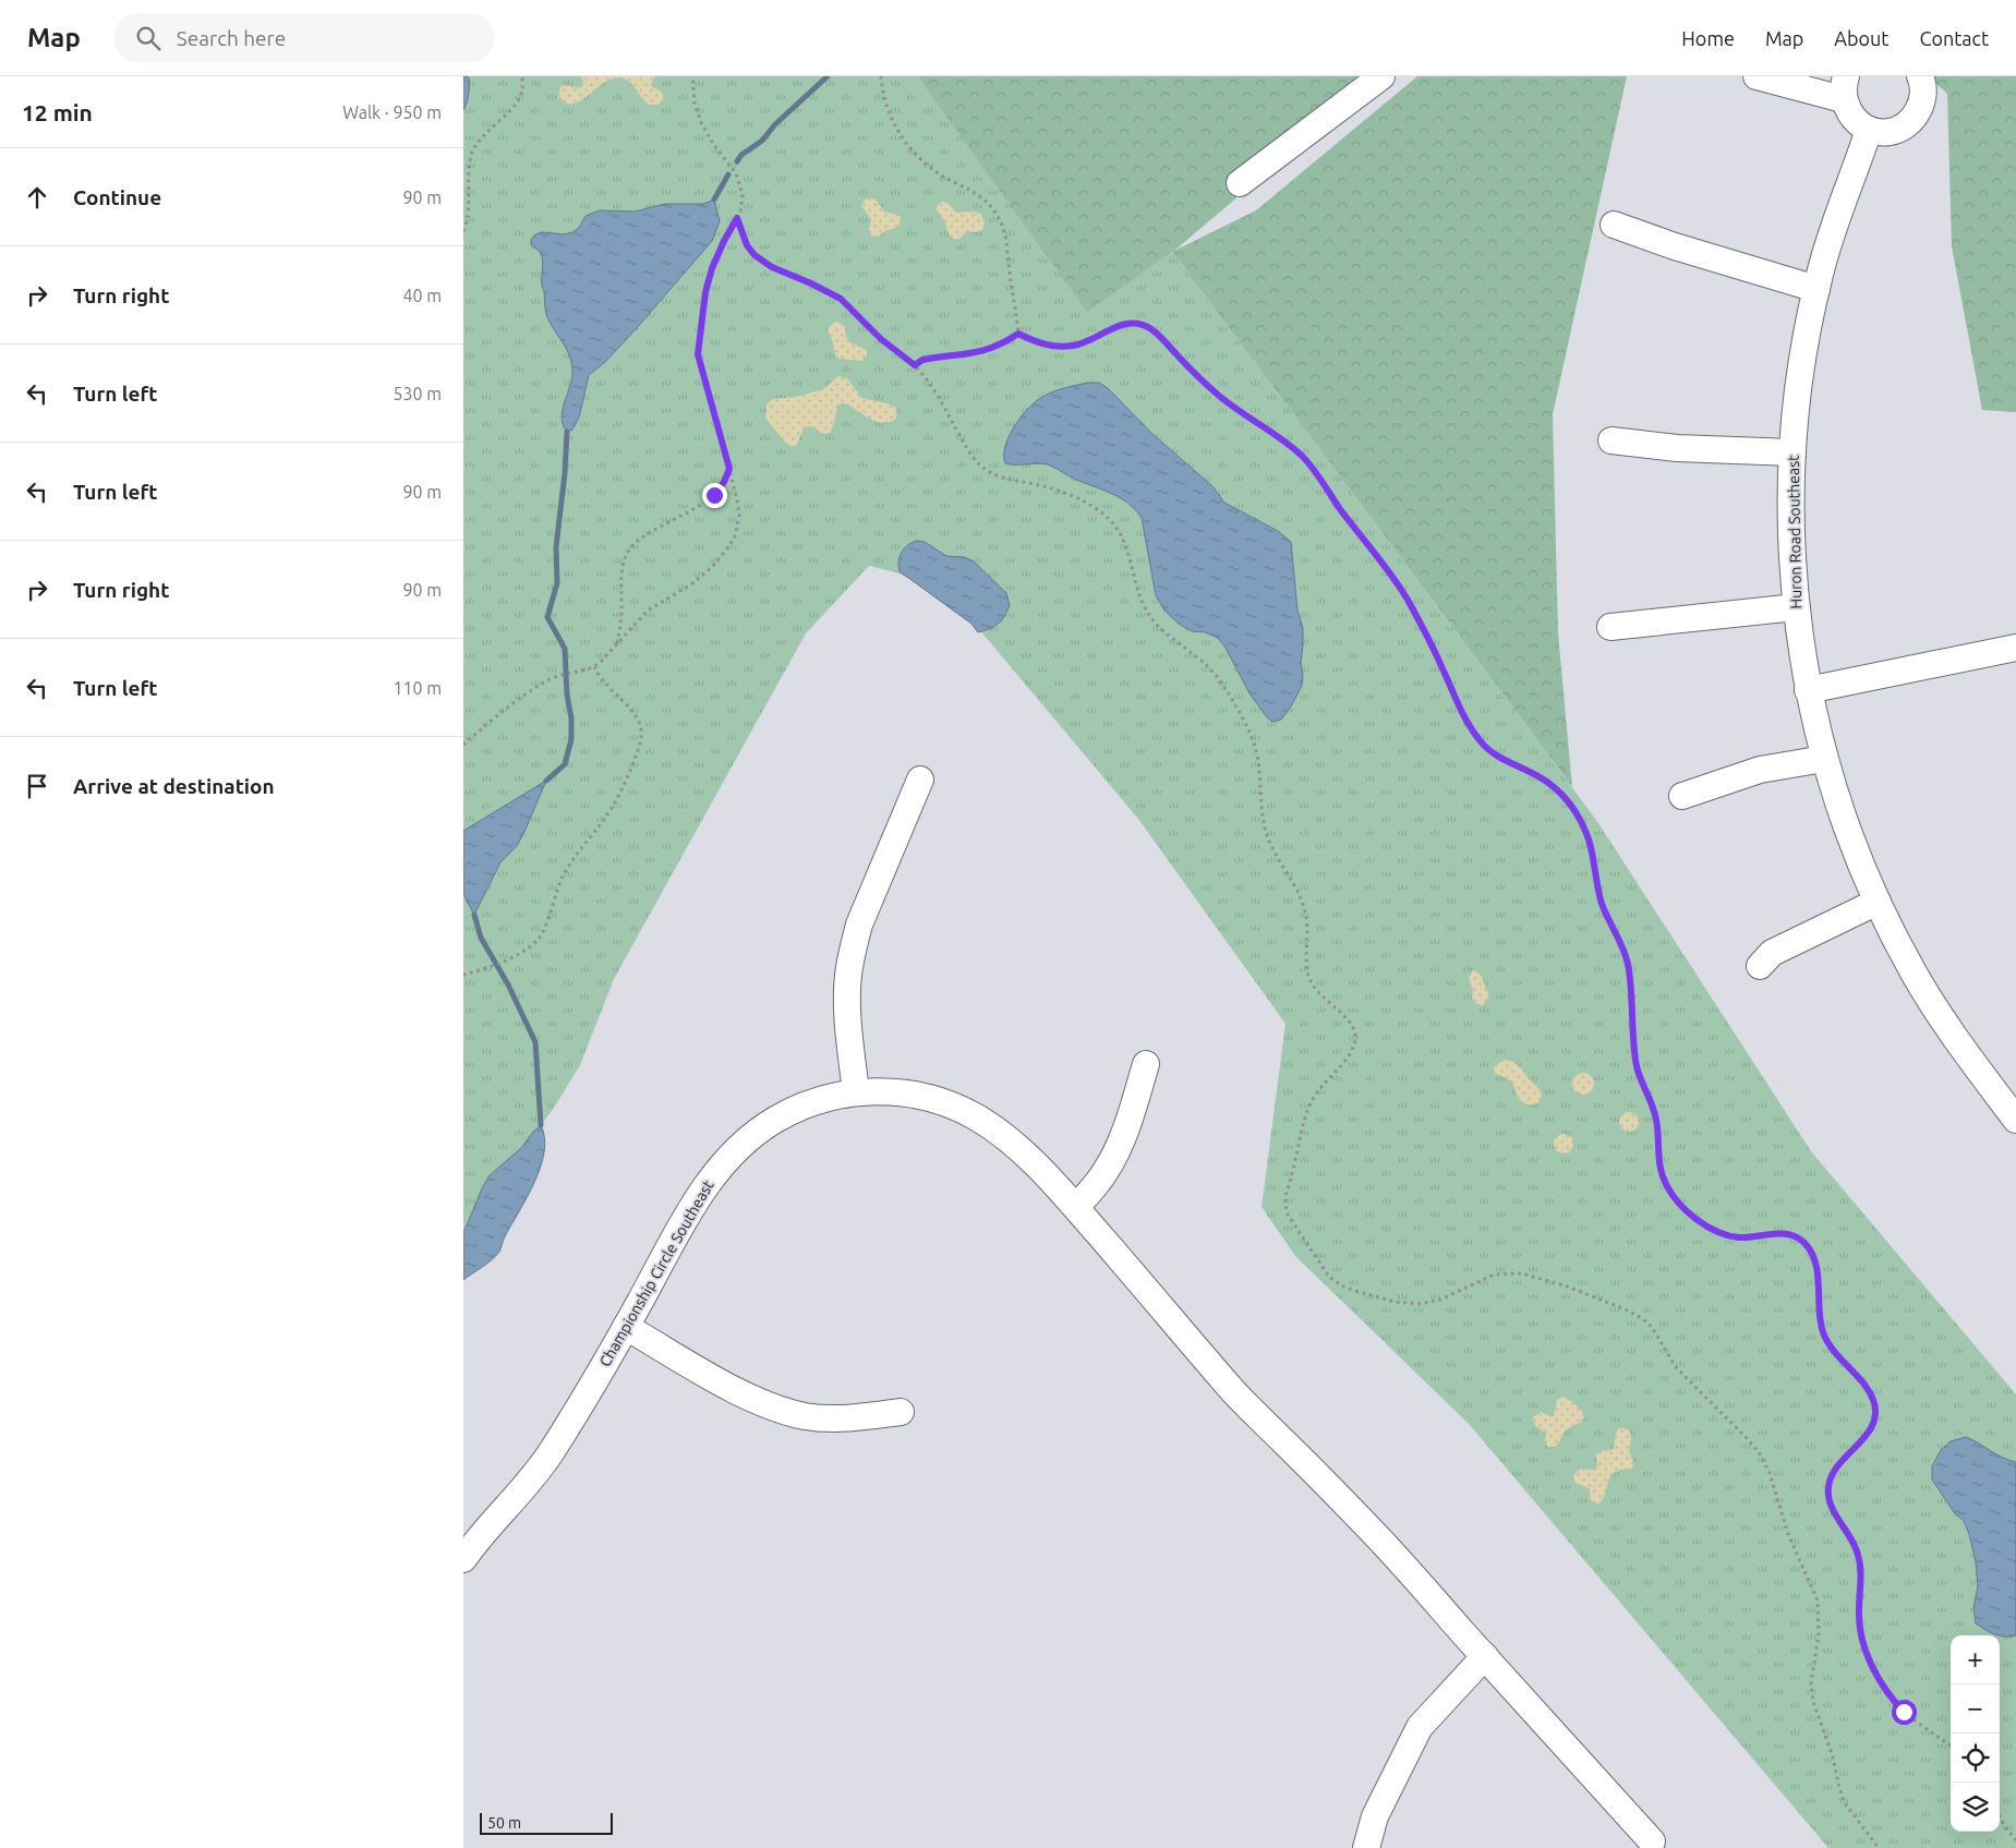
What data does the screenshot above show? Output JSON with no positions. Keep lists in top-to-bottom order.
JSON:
{
  "streets": {
    "street": ["Huron Road Southeast", "Championship Circle Southeast"]
  },
  "scale_bar": "50 m",
  "page": {
    "header": "Map",
    "search": "Search here",
    "nav": [
      "Home",
      "Map",
      "About",
      "Contact"
    ],
    "heading": ["12 min", "Walk · 950 m"],
    "list": [
      ["Continue", "90 m"],
      ["Turn right", "40 m"],
      ["Turn left", "530 m"],
      ["Turn left", "90 m"],
      ["Turn right", "90 m"],
      ["Turn left", "110 m"],
      "Arrive at destination"
    ],
    "map_buttons": ["+", "−"],
    "scale": "50 m"
  }
}
